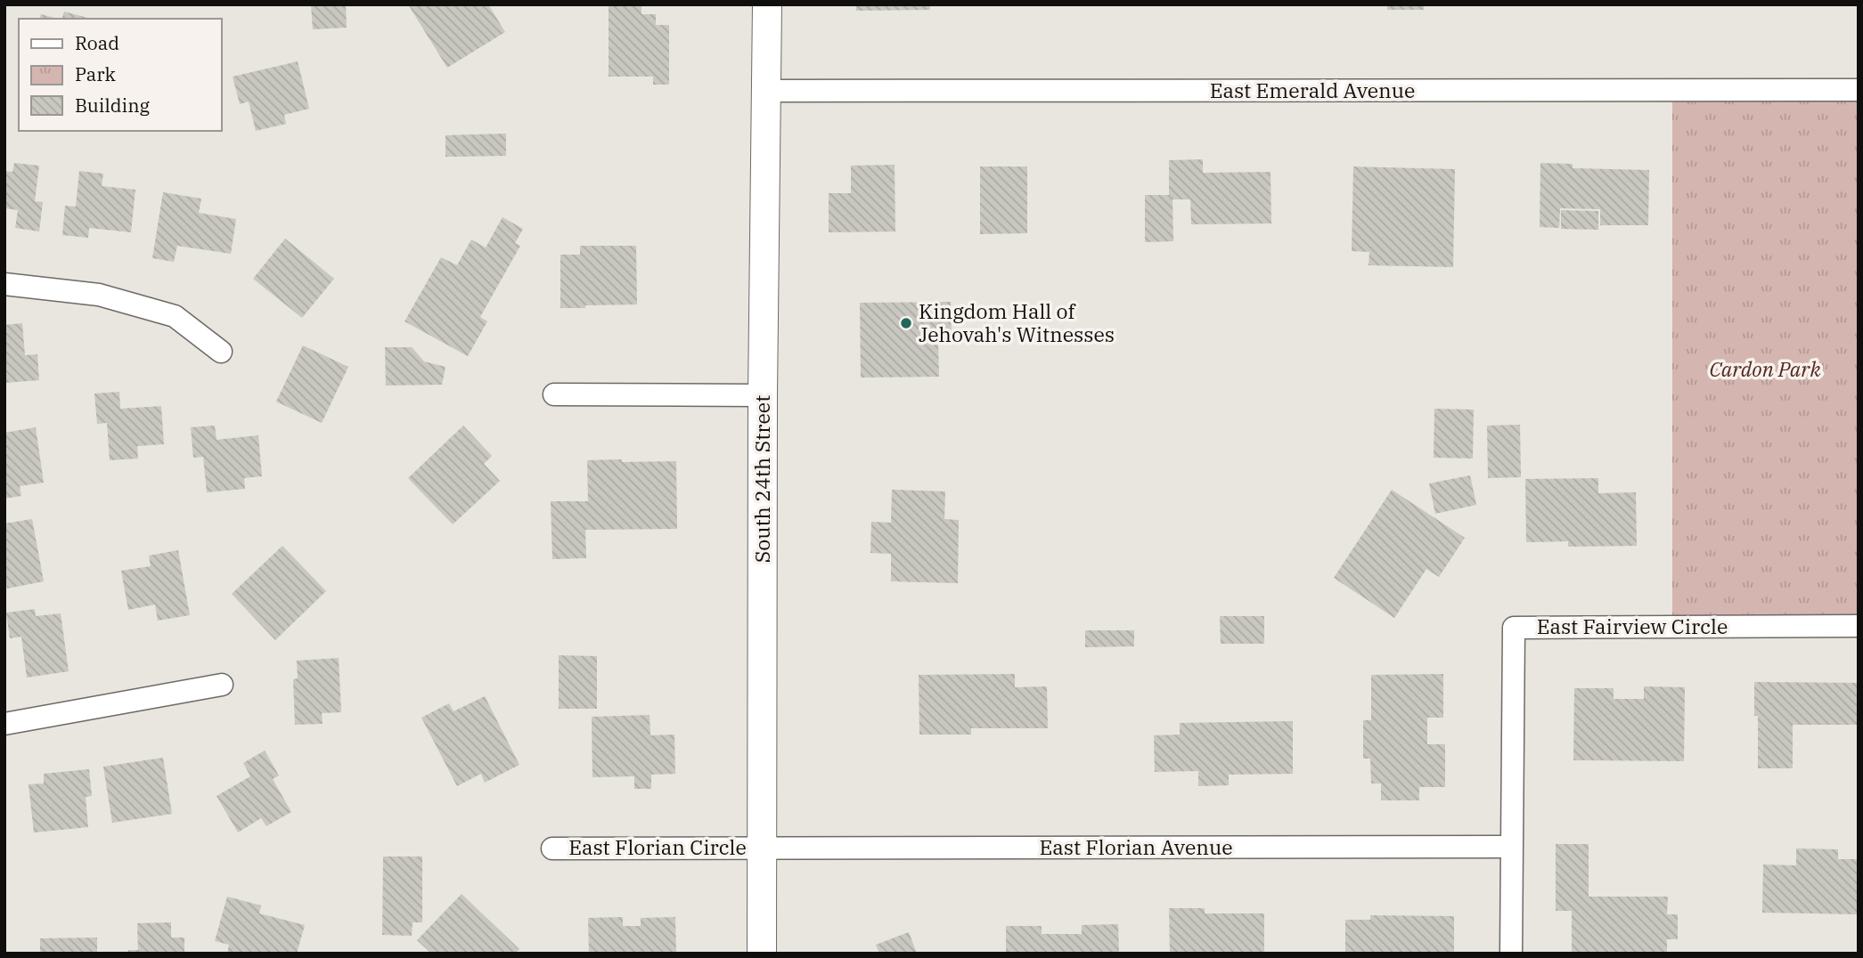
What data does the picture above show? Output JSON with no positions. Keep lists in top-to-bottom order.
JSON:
{
  "streets": {
    "street": [
      "East Emerald Avenue",
      "South 24th Street",
      "East Fairview Circle",
      "East Florian Circle",
      "East Florian Avenue"
    ]
  },
  "crossings": [
    ["East Emerald Avenue", "South 24th Street"],
    ["South 24th Street", "East Florian Circle"],
    ["South 24th Street", "East Florian Avenue"],
    ["East Fairview Circle", "East Florian Avenue"],
    ["East Florian Circle", "East Florian Avenue"]
  ],
  "parks": ["Cardon Park"],
  "places": ["Kingdom Hall of Jehovah's Witnesses"],
  "legend": ["Road", "Park", "Building"]
}
